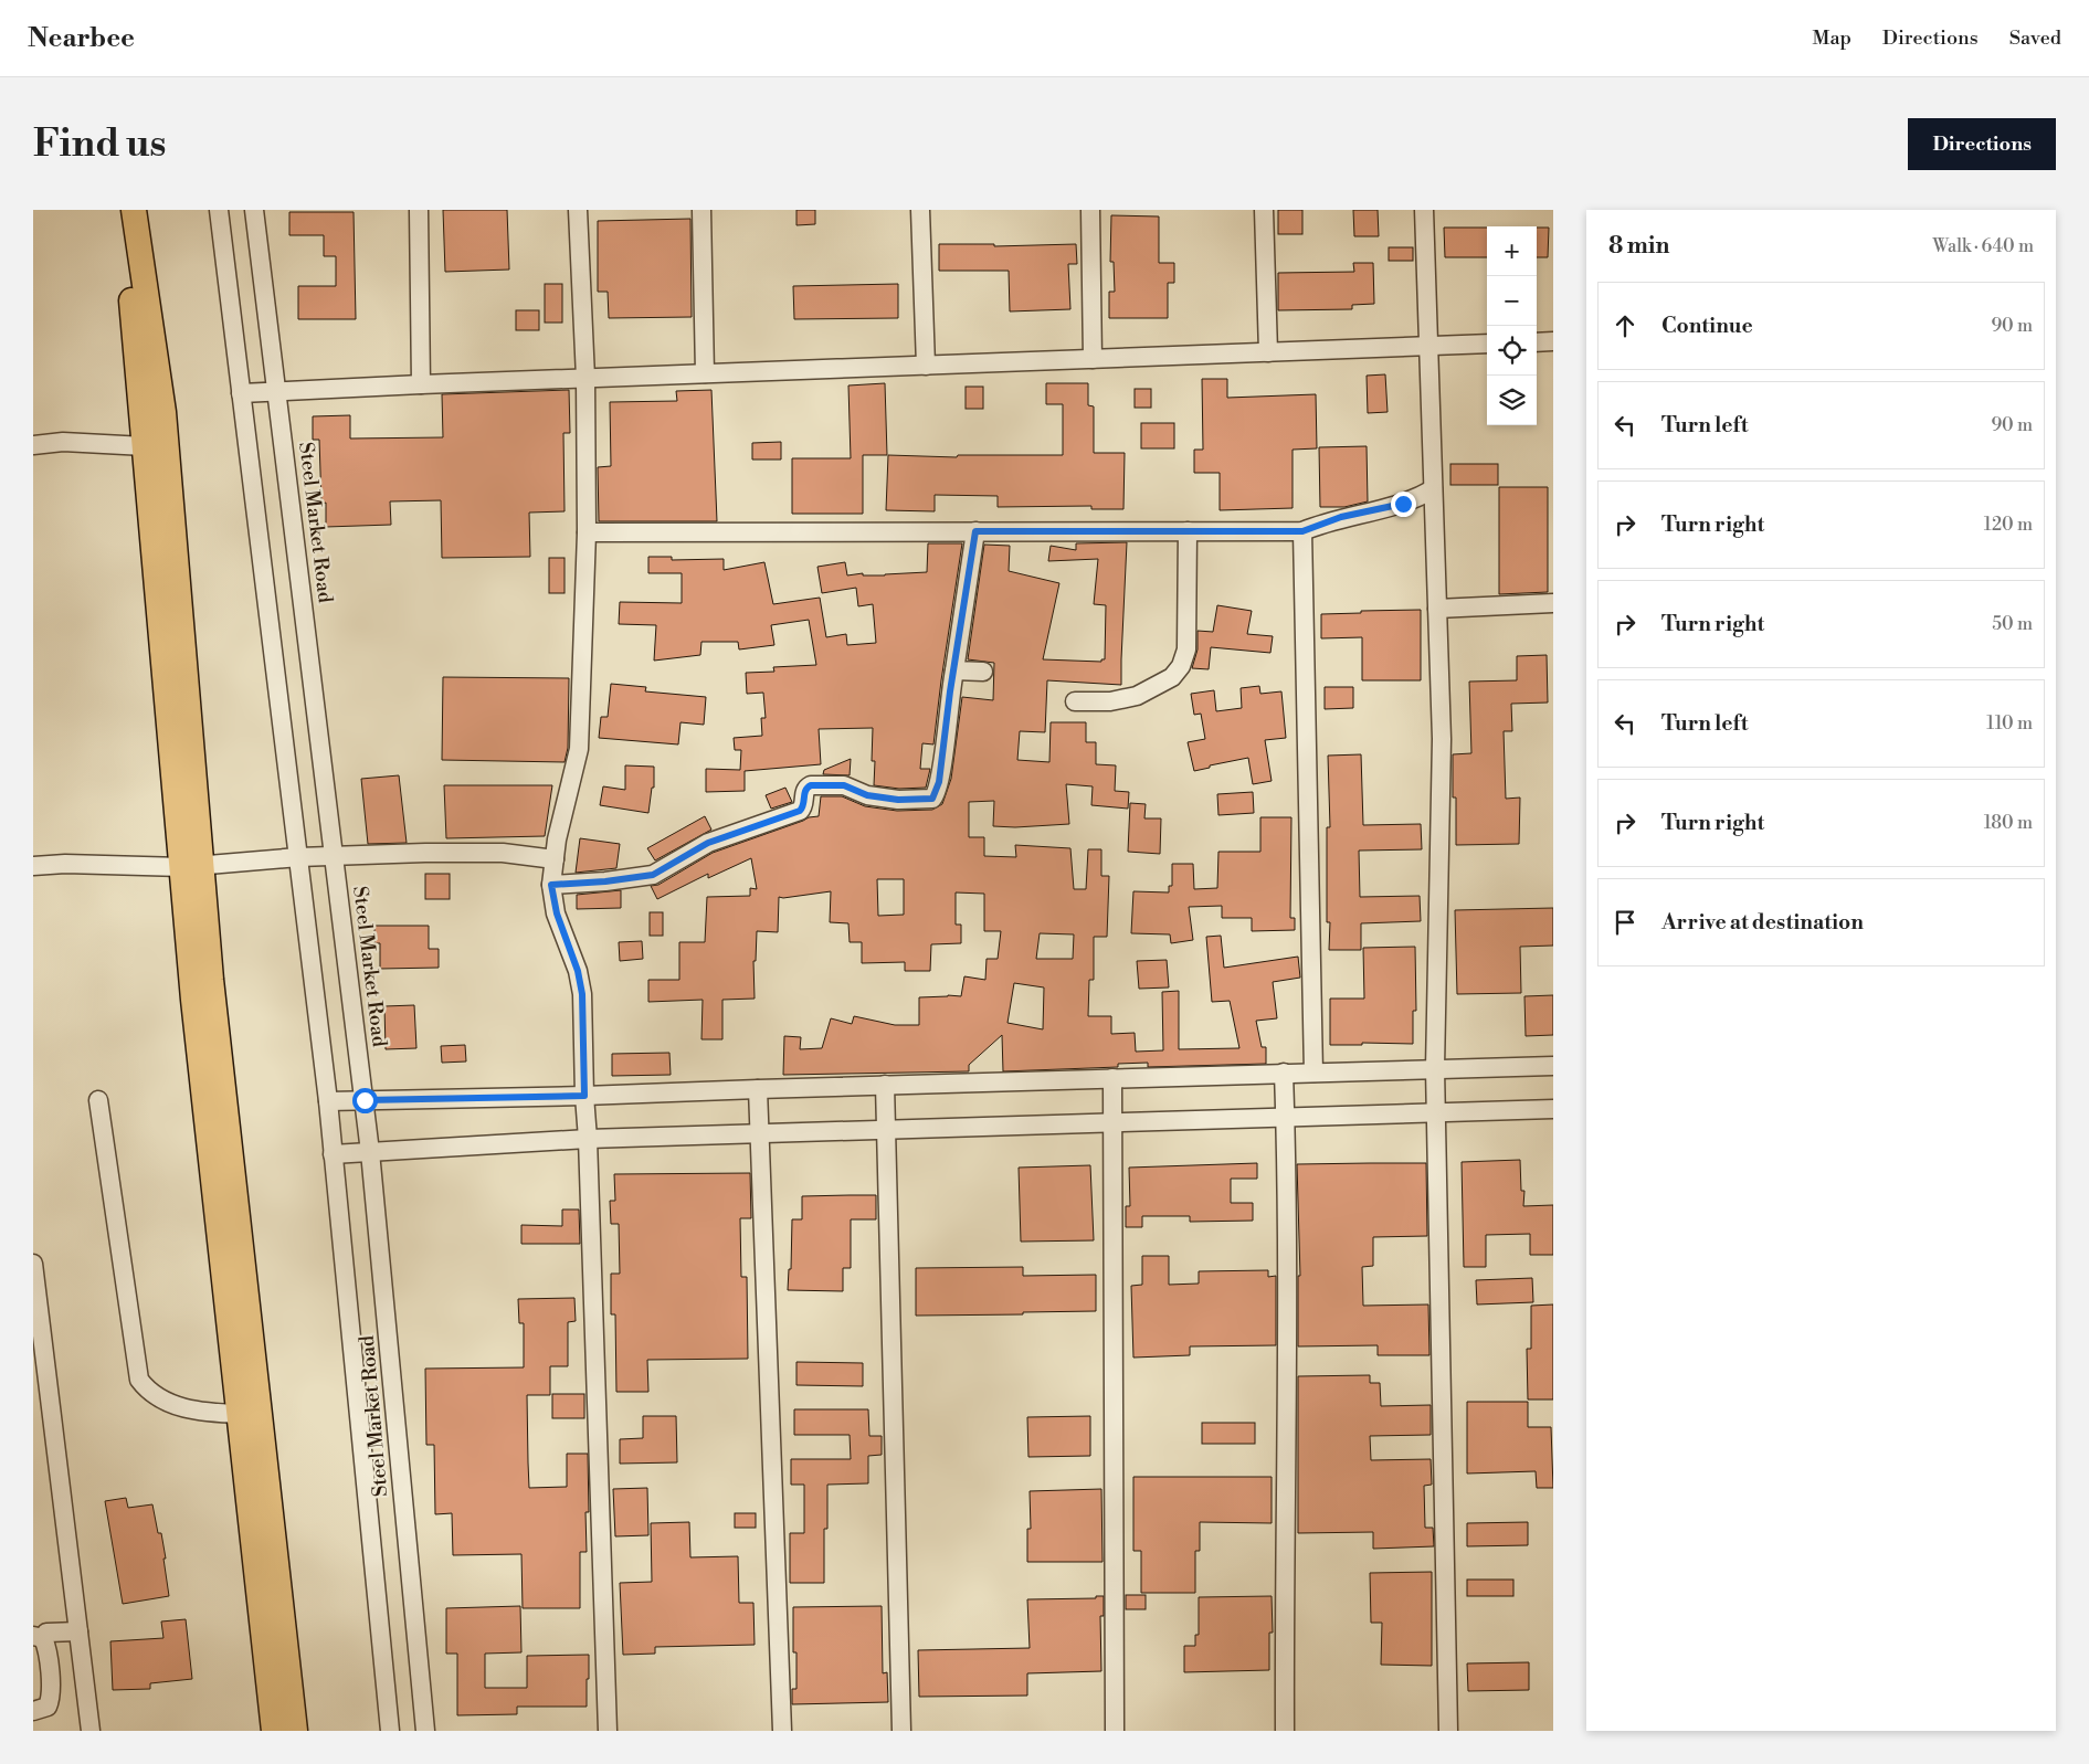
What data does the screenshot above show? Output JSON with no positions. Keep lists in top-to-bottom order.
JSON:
{
  "streets": {
    "street": ["Steel Market Road"]
  },
  "page": {
    "header": "Nearbee",
    "nav": ["Map", "Directions", "Saved"],
    "buttons": "Directions",
    "title": "Find us",
    "heading": ["8 min", "Walk · 640 m"],
    "map_buttons": ["+", "−"],
    "list": [
      ["Continue", "90 m"],
      ["Turn left", "90 m"],
      ["Turn right", "120 m"],
      ["Turn right", "50 m"],
      ["Turn left", "110 m"],
      ["Turn right", "180 m"],
      "Arrive at destination"
    ]
  }
}
